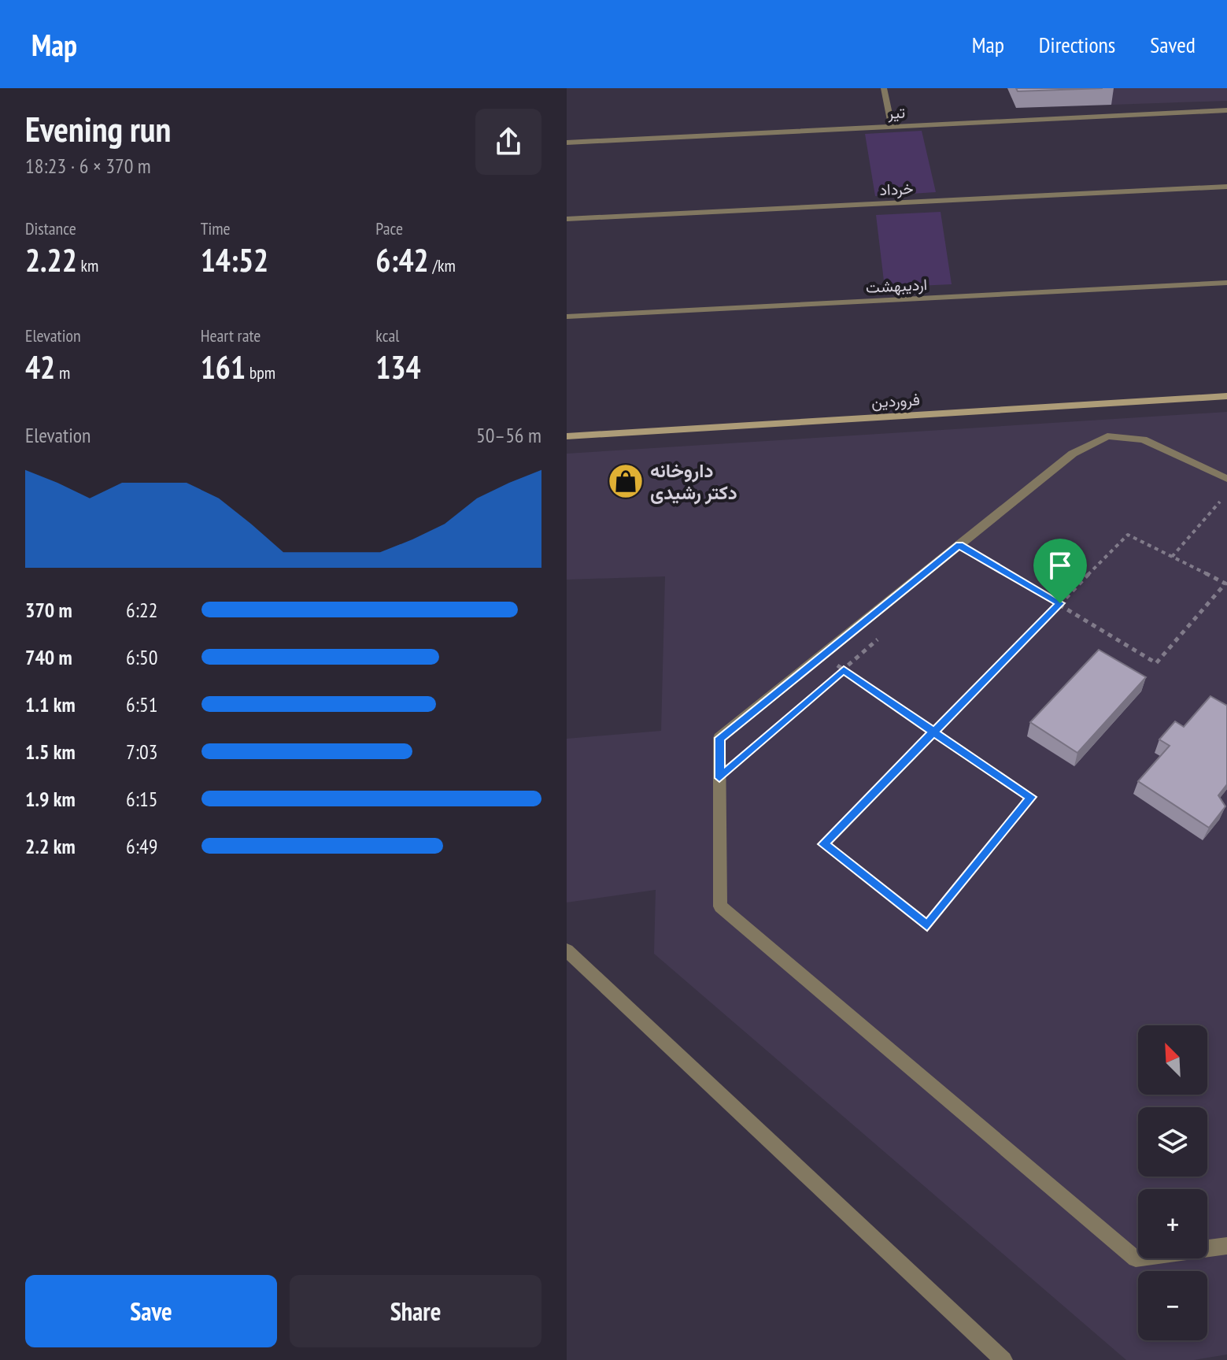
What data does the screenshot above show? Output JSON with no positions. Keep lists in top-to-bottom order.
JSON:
{
  "streets": {
    "street": [
      "تیر",
      "خرداد",
      "اردیبهشت",
      "فروردین"
    ]
  },
  "places": {
    "shop": ["داروخانه دکتر رشیدی"]
  },
  "north": "top left",
  "page": {
    "header": "Map",
    "nav": ["Map", "Directions", "Saved"],
    "heading": ["Evening run", "18:23 · 6 × 370 m"],
    "stats": [
      ["Distance", "2.22 km"],
      ["Time", "14:52"],
      ["Pace", "6:42 /km"],
      ["Elevation", "42 m"],
      ["Heart rate", "161 bpm"],
      ["kcal", "134"]
    ],
    "chart": ["Elevation", "50–56 m"],
    "list": [
      {
        "name": "370 m",
        "note": "6:22"
      },
      {
        "name": "740 m",
        "note": "6:50"
      },
      {
        "name": "1.1 km",
        "note": "6:51"
      },
      {
        "name": "1.5 km",
        "note": "7:03"
      },
      {
        "name": "1.9 km",
        "note": "6:15"
      },
      {
        "name": "2.2 km",
        "note": "6:49"
      }
    ],
    "map_buttons": ["+", "−"],
    "buttons": ["Save", "Share"]
  }
}
